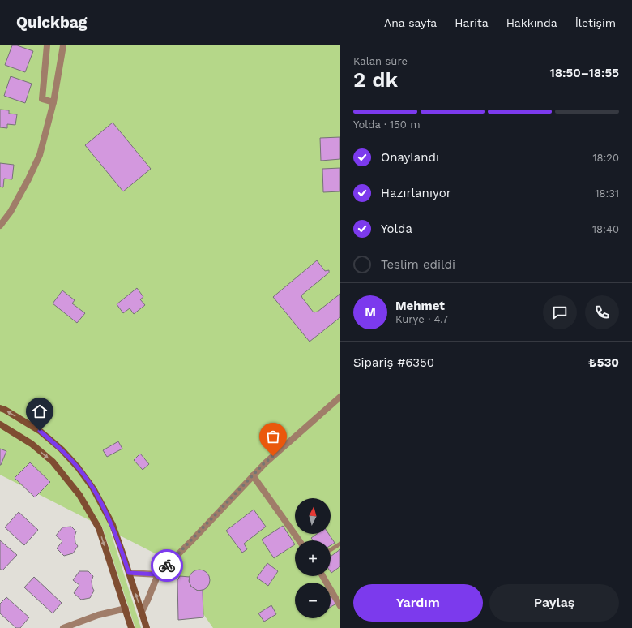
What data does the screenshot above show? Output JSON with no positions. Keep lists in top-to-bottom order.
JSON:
{
  "north": "top",
  "page": {
    "header": "Quickbag",
    "nav": [
      "Ana sayfa",
      "Harita",
      "Hakkında",
      "İletişim"
    ],
    "heading": ["2 dk", "Kalan süre", "18:50–18:55"],
    "panel": [
      "Mehmet",
      "Kurye · 4.7",
      "Sipariş #6350",
      "₺530"
    ],
    "bar": "Yolda · 150 m",
    "list": [
      ["Onaylandı", "18:20"],
      ["Hazırlanıyor", "18:31"],
      ["Yolda", "18:40"],
      "Teslim edildi"
    ],
    "round": "M",
    "map_buttons": ["+", "−"],
    "buttons": ["Yardım", "Paylaş"]
  }
}
